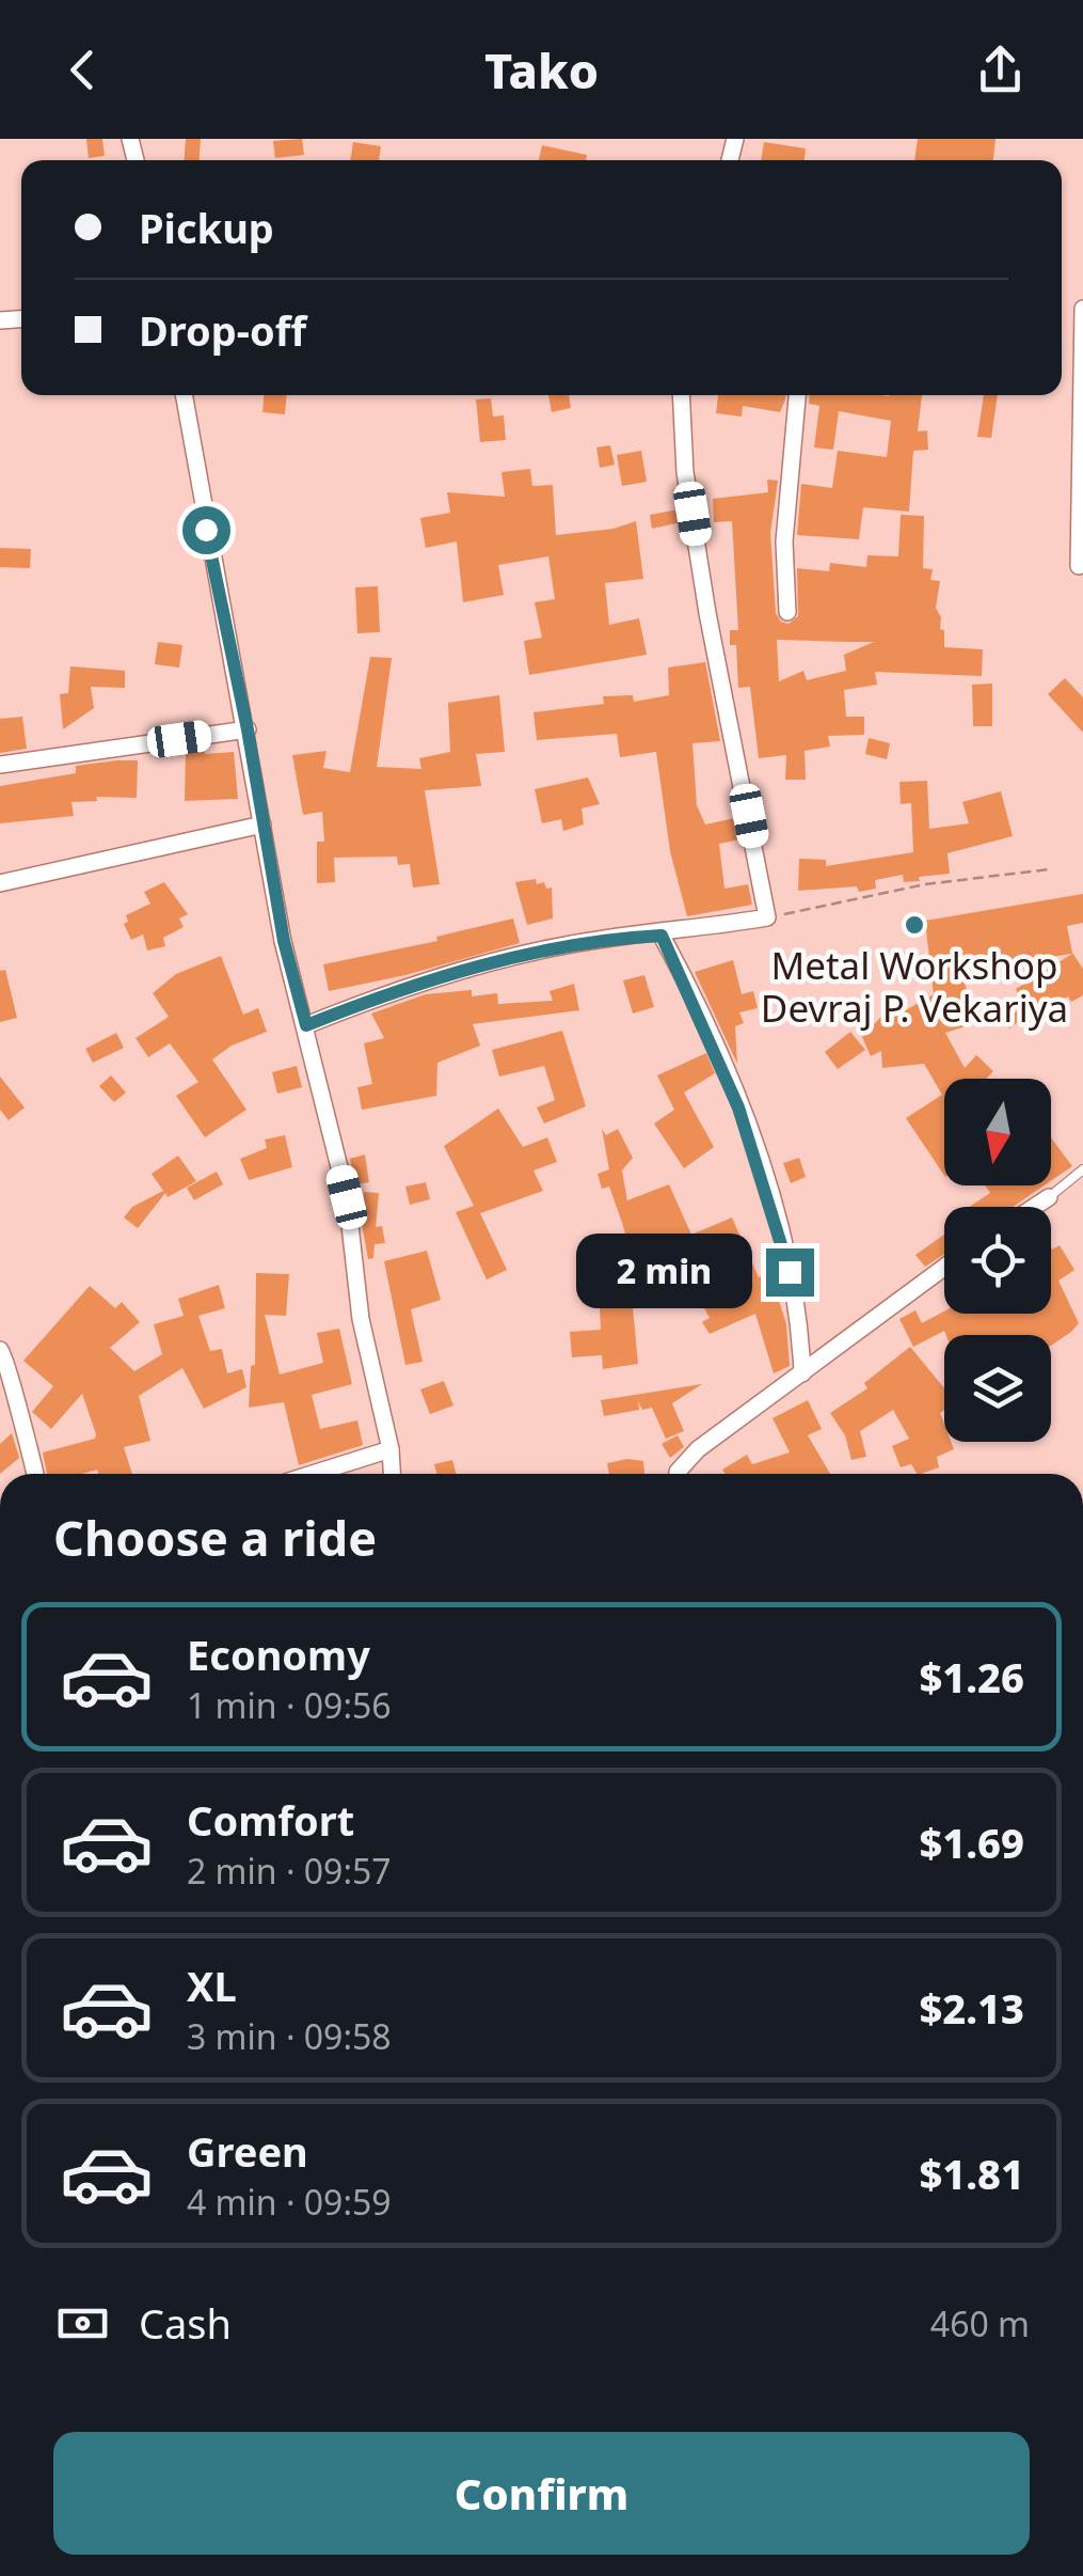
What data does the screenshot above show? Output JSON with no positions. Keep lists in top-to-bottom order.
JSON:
{
  "places": ["Metal Workshop Devraj P. Vekariya"],
  "north": "bottom",
  "page": {
    "header": "Tako",
    "banner": ["Pickup", "Drop-off"],
    "bubble": "2 min",
    "heading": "Choose a ride",
    "list": [
      {
        "name": "Economy",
        "note": "1 min · 09:56",
        "value": "$1.26"
      },
      {
        "name": "Comfort",
        "note": "2 min · 09:57",
        "value": "$1.69"
      },
      {
        "name": "XL",
        "note": "3 min · 09:58",
        "value": "$2.13"
      },
      {
        "name": "Green",
        "note": "4 min · 09:59",
        "value": "$1.81"
      }
    ],
    "pay": ["Cash", "460 m"],
    "buttons": "Confirm"
  }
}
